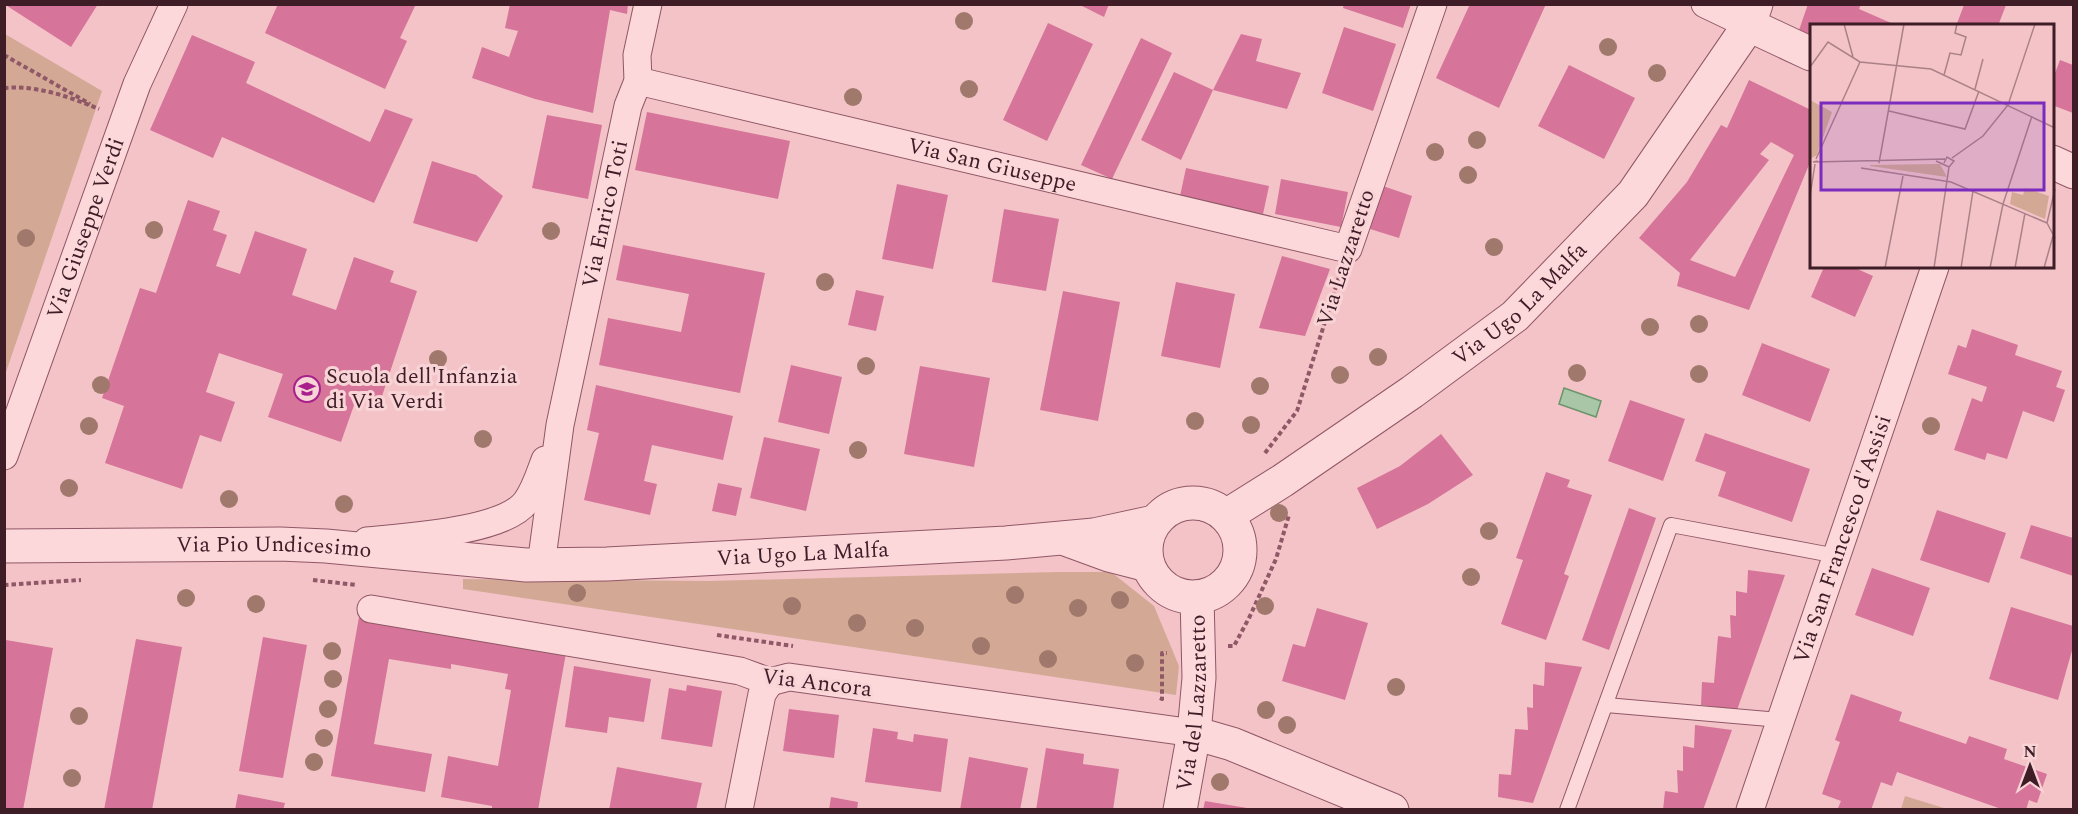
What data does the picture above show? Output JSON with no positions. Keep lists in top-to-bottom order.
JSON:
{
  "streets": {
    "street": [
      "Via San Giuseppe",
      "Via Enrico Toti",
      "Via Giuseppe Verdi",
      "Via Lazzaretto",
      "Via Ugo La Malfa",
      "Via San Francesco d'Assisi",
      "Via Pio Undicesimo",
      "Via Ancora",
      "Via del Lazzaretto"
    ]
  },
  "crossings": [
    ["Via San Giuseppe", "Via Enrico Toti"],
    ["Via San Giuseppe", "Via Lazzaretto"],
    ["Via Enrico Toti", "Via Ugo La Malfa"],
    ["Via Enrico Toti", "Via Pio Undicesimo"],
    ["Via Lazzaretto", "Via Ugo La Malfa"],
    ["Via Ugo La Malfa", "Via Pio Undicesimo"],
    ["Via Ugo La Malfa", "Via del Lazzaretto"],
    ["Via Ancora", "Via del Lazzaretto"]
  ],
  "places": {
    "school or university": ["Scuola dell'Infanzia di Via Verdi"]
  },
  "north": "top"
}
